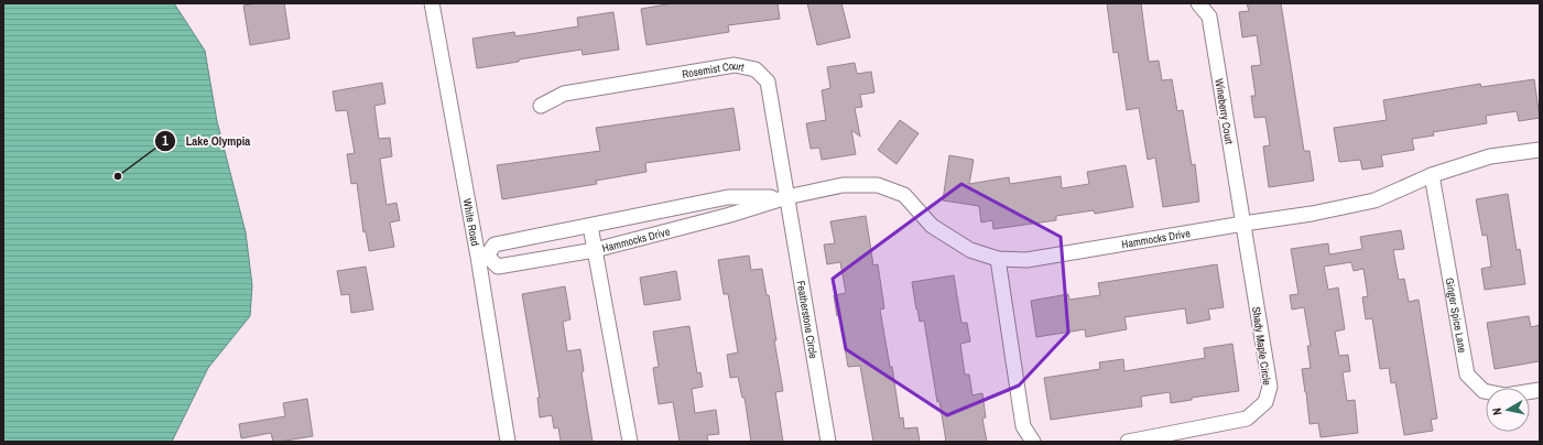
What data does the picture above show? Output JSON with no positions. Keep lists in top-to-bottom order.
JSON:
{
  "streets": {
    "street": [
      "Rosemist Court",
      "Wineberry Court",
      "White Road",
      "Hammocks Drive",
      "Ginger Spice Lane",
      "Featherstone Circle",
      "Shady Maple Circle"
    ]
  },
  "crossings": [
    ["Rosemist Court", "Hammocks Drive"],
    ["Rosemist Court", "Featherstone Circle"],
    ["Wineberry Court", "Hammocks Drive"],
    ["Wineberry Court", "Shady Maple Circle"],
    ["White Road", "Hammocks Drive"],
    ["Hammocks Drive", "Ginger Spice Lane"],
    ["Hammocks Drive", "Featherstone Circle"],
    ["Hammocks Drive", "Shady Maple Circle"]
  ],
  "places": ["Lake Olympia"],
  "north": "left"
}
